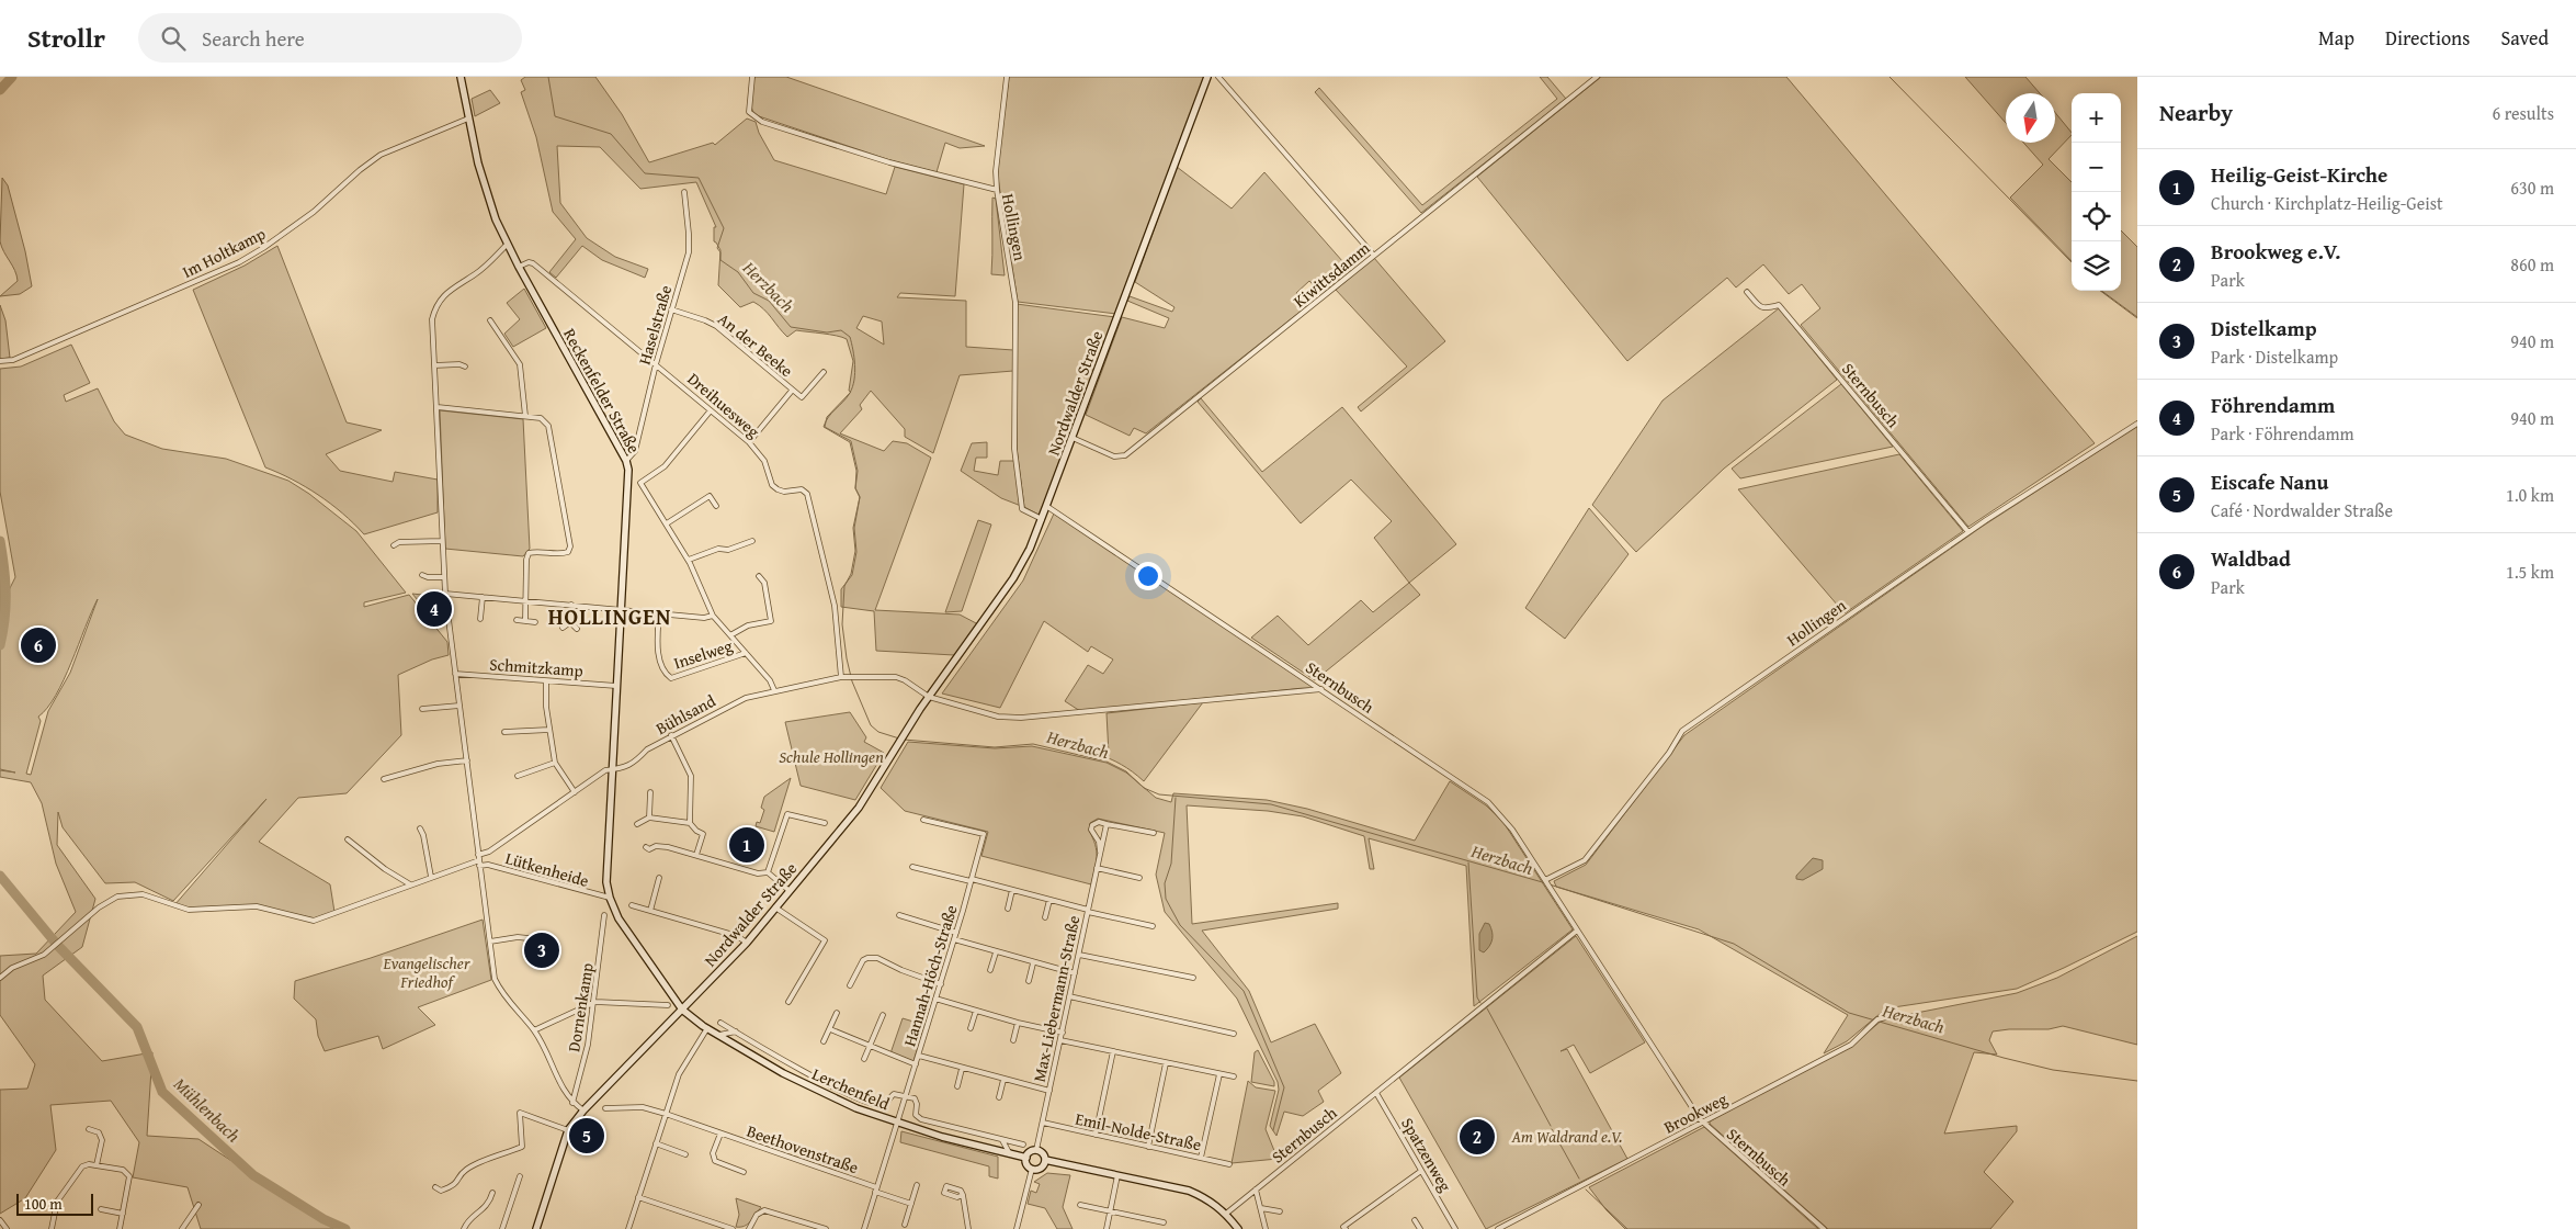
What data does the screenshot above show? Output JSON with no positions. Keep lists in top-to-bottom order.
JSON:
{
  "streets": {
    "street": [
      "Hollingen",
      "Im Holtkamp",
      "Kiwittsdamm",
      "Haselstraße",
      "An der Beeke",
      "Reckenfelder Straße",
      "Nordwalder Straße",
      "Sternbusch",
      "Dreihuesweg",
      "Inselweg",
      "Schmitzkamp",
      "Bühlsand",
      "Lütkenheide",
      "Hannah-Höch-Straße",
      "Max-Liebermann-Straße",
      "Dornenkamp",
      "Lerchenfeld",
      "Brookweg",
      "Emil-Nolde-Straße",
      "Beethovenstraße",
      "Spatzenweg"
    ]
  },
  "crossings": [
    ["Hollingen", "Nordwalder Straße"],
    ["Hollingen", "Sternbusch"],
    ["Im Holtkamp", "Reckenfelder Straße"],
    ["Kiwittsdamm", "Nordwalder Straße"],
    ["Haselstraße", "An der Beeke"],
    ["Haselstraße", "Reckenfelder Straße"],
    ["Haselstraße", "Dreihuesweg"],
    ["An der Beeke", "Dreihuesweg"],
    ["Reckenfelder Straße", "Nordwalder Straße"],
    ["Reckenfelder Straße", "Dreihuesweg"],
    ["Reckenfelder Straße", "Schmitzkamp"],
    ["Reckenfelder Straße", "Bühlsand"],
    ["Reckenfelder Straße", "Lütkenheide"],
    ["Reckenfelder Straße", "Lerchenfeld"],
    ["Nordwalder Straße", "Sternbusch"],
    ["Nordwalder Straße", "Bühlsand"],
    ["Nordwalder Straße", "Lerchenfeld"],
    ["Sternbusch", "Brookweg"],
    ["Sternbusch", "Spatzenweg"],
    ["Dreihuesweg", "Bühlsand"],
    ["Bühlsand", "Lütkenheide"],
    ["Hannah-Höch-Straße", "Lerchenfeld"],
    ["Hannah-Höch-Straße", "Beethovenstraße"],
    ["Max-Liebermann-Straße", "Lerchenfeld"],
    ["Max-Liebermann-Straße", "Emil-Nolde-Straße"]
  ],
  "districts": ["HOLLINGEN"],
  "water": ["Herzbach", "Mühlenbach"],
  "parks": ["Schule Hollingen", "Evangelischer Friedhof", "Am Waldrand e.V."],
  "scale_bar": "100 m",
  "north": "bottom",
  "page": {
    "header": "Strollr",
    "search": "Search here",
    "nav": ["Map", "Directions", "Saved"],
    "heading": ["Nearby", "6 results"],
    "map_buttons": ["+", "−"],
    "list": [
      {
        "mark": "1",
        "name": "Heilig-Geist-Kirche",
        "note": "Church · Kirchplatz-Heilig-Geist",
        "value": "630 m"
      },
      {
        "mark": "2",
        "name": "Brookweg e.V.",
        "note": "Park",
        "value": "860 m"
      },
      {
        "mark": "3",
        "name": "Distelkamp",
        "note": "Park · Distelkamp",
        "value": "940 m"
      },
      {
        "mark": "4",
        "name": "Föhrendamm",
        "note": "Park · Föhrendamm",
        "value": "940 m"
      },
      {
        "mark": "5",
        "name": "Eiscafe Nanu",
        "note": "Café · Nordwalder Straße",
        "value": "1.0 km"
      },
      {
        "mark": "6",
        "name": "Waldbad",
        "note": "Park",
        "value": "1.5 km"
      }
    ],
    "pins": [
      "4",
      "6",
      "1",
      "3",
      "5",
      "2"
    ],
    "scale": "100 m"
  }
}
